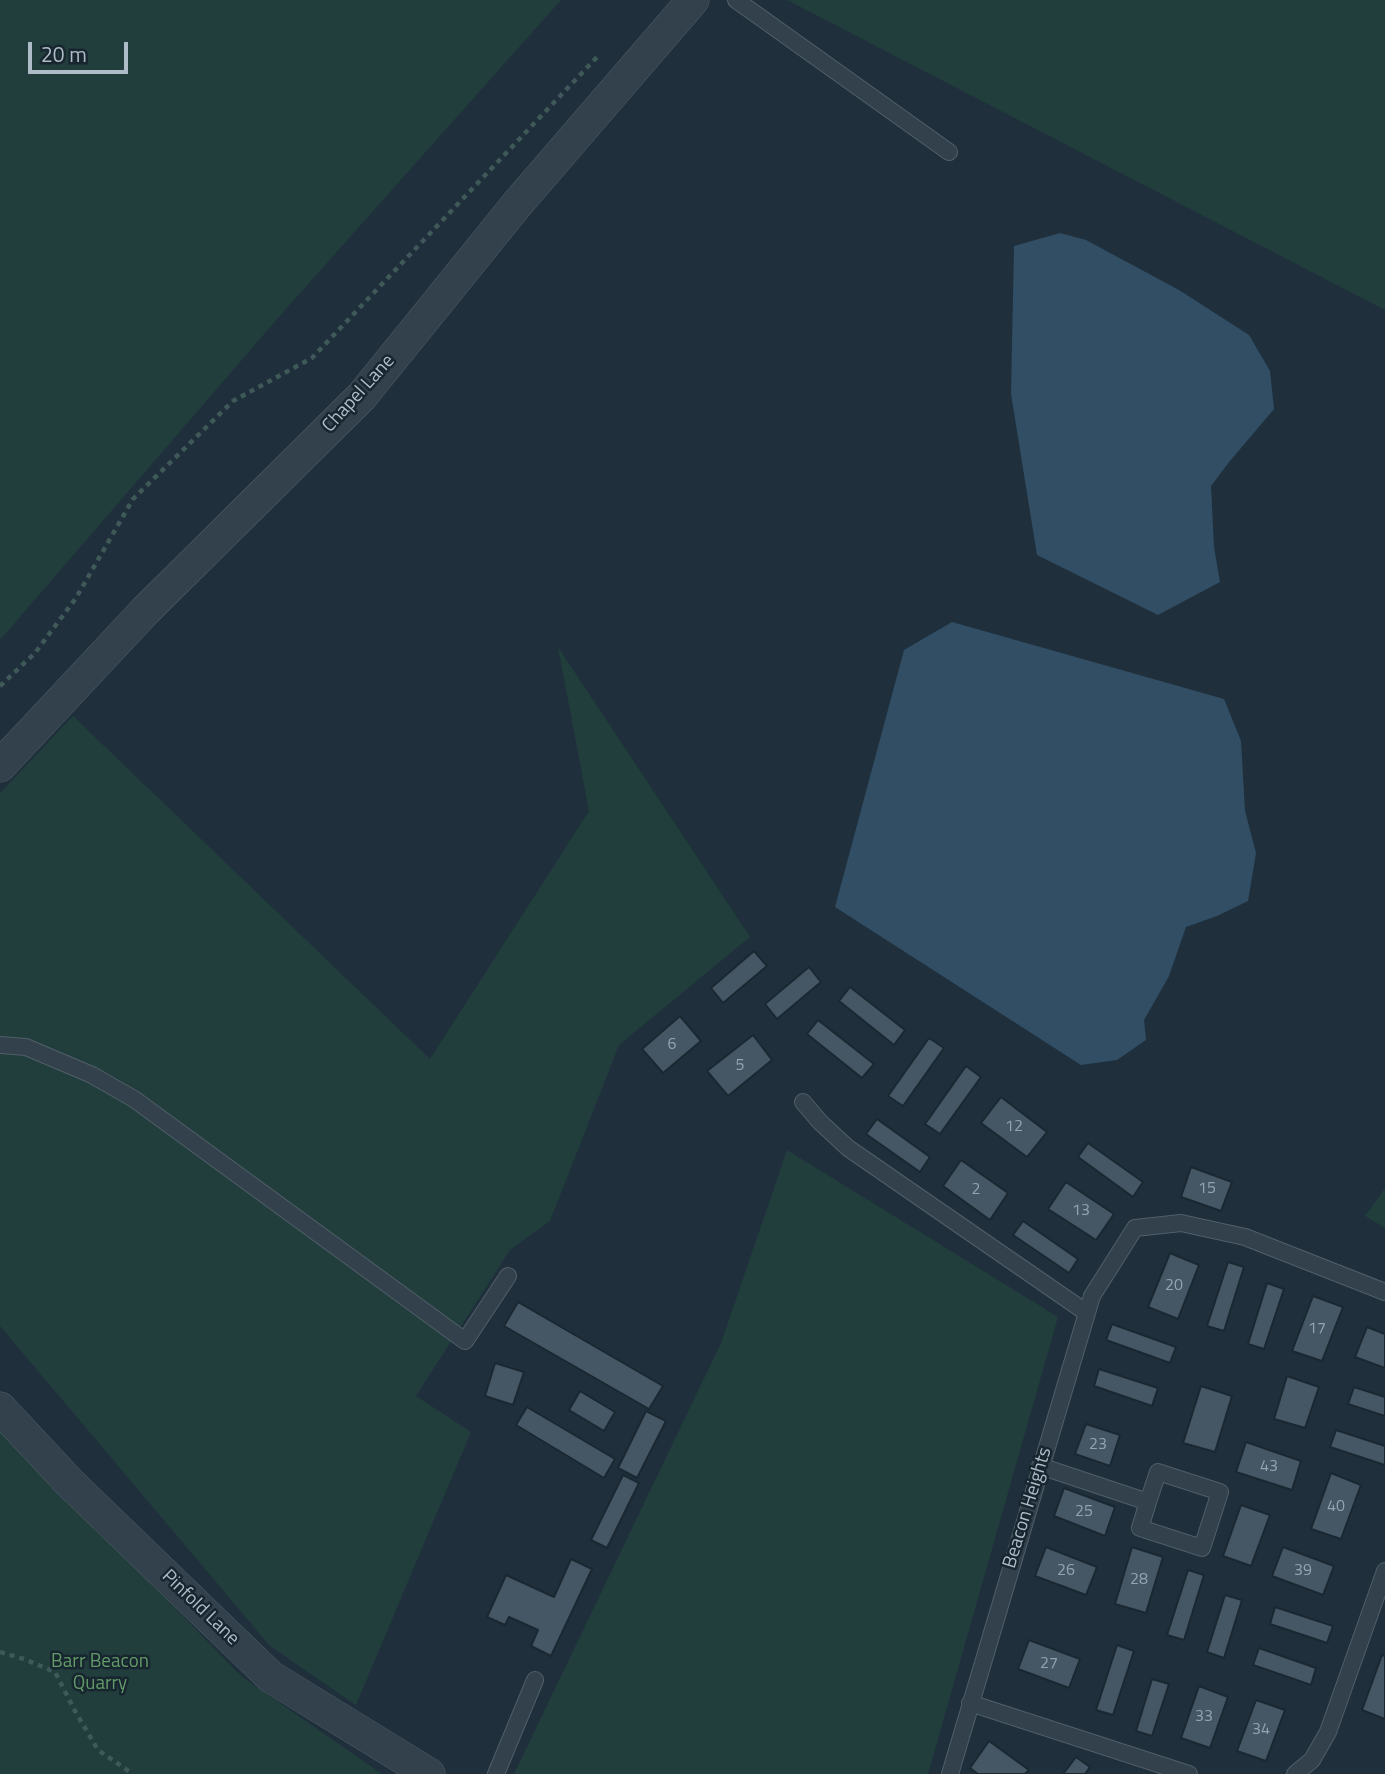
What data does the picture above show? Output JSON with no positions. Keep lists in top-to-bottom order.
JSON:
{
  "streets": {
    "street": ["Chapel Lane", "Pinfold Lane"],
    "lane": ["Beacon Heights"]
  },
  "parks": ["Barr Beacon Quarry"],
  "house_numbers": [
    "6",
    "5",
    "12",
    "15",
    "2",
    "13",
    "20",
    "17",
    "23",
    "43",
    "40",
    "25",
    "26",
    "39",
    "28",
    "27",
    "33",
    "34"
  ],
  "scale_bar": "20 m"
}
